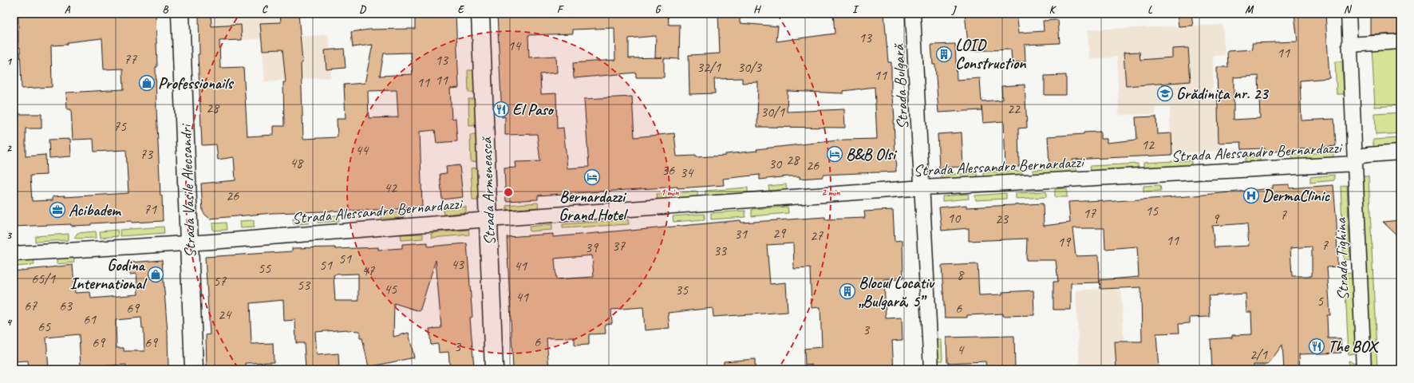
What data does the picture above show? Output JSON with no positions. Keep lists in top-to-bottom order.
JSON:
{
  "streets": {
    "main road": ["Strada Vasile Alecsandri", "Strada Armenească"],
    "street": ["Strada Bulgară", "Strada Alessandro Bernardazzi", "Strada Tighina"]
  },
  "crossings": [
    ["Strada Bulgară", "Strada Alessandro Bernardazzi"],
    ["Strada Alessandro Bernardazzi", "Strada Vasile Alecsandri"],
    ["Strada Alessandro Bernardazzi", "Strada Armenească"],
    ["Strada Alessandro Bernardazzi", "Strada Tighina"]
  ],
  "places": {
    "building": ["LOID Construction", "Blocul Locativ „Bulgară, 5”"],
    "shop": ["Professionails", "Godina International"],
    "school or university": ["Grădinița nr. 23"],
    "restaurant": ["El Paso", "The BOX"],
    "hotel": ["B&B Olsi", "Bernardazzi Grand Hotel"],
    "hospital": ["DermaClinic"],
    "office": ["Acibadem"]
  },
  "house_numbers": [
    "13",
    "14",
    "11",
    "77",
    "13",
    "32/1",
    "30/3",
    "11",
    "11",
    "11",
    "28",
    "22",
    "30/1",
    "75",
    "12",
    "44",
    "73",
    "28",
    "48",
    "30",
    "26",
    "36",
    "34",
    "42",
    "26",
    "71",
    "15",
    "17",
    "7",
    "10",
    "23",
    "9",
    "29",
    "31",
    "27",
    "11",
    "19",
    "7",
    "37",
    "39",
    "33",
    "51",
    "43",
    "51",
    "41",
    "55",
    "47",
    "8",
    "65/1",
    "57",
    "53",
    "45",
    "35",
    "41",
    "5",
    "67",
    "63",
    "69",
    "6",
    "24",
    "61",
    "65",
    "3",
    "6",
    "69",
    "69",
    "3",
    "4",
    "2/1"
  ],
  "grid": {
    "columns": [
      "A",
      "B",
      "C",
      "D",
      "E",
      "F",
      "G",
      "H",
      "I",
      "J",
      "K",
      "L",
      "M",
      "N"
    ],
    "rows": [
      "1",
      "2",
      "3",
      "4"
    ]
  },
  "rings": ["1 min", "2 min"]
}
